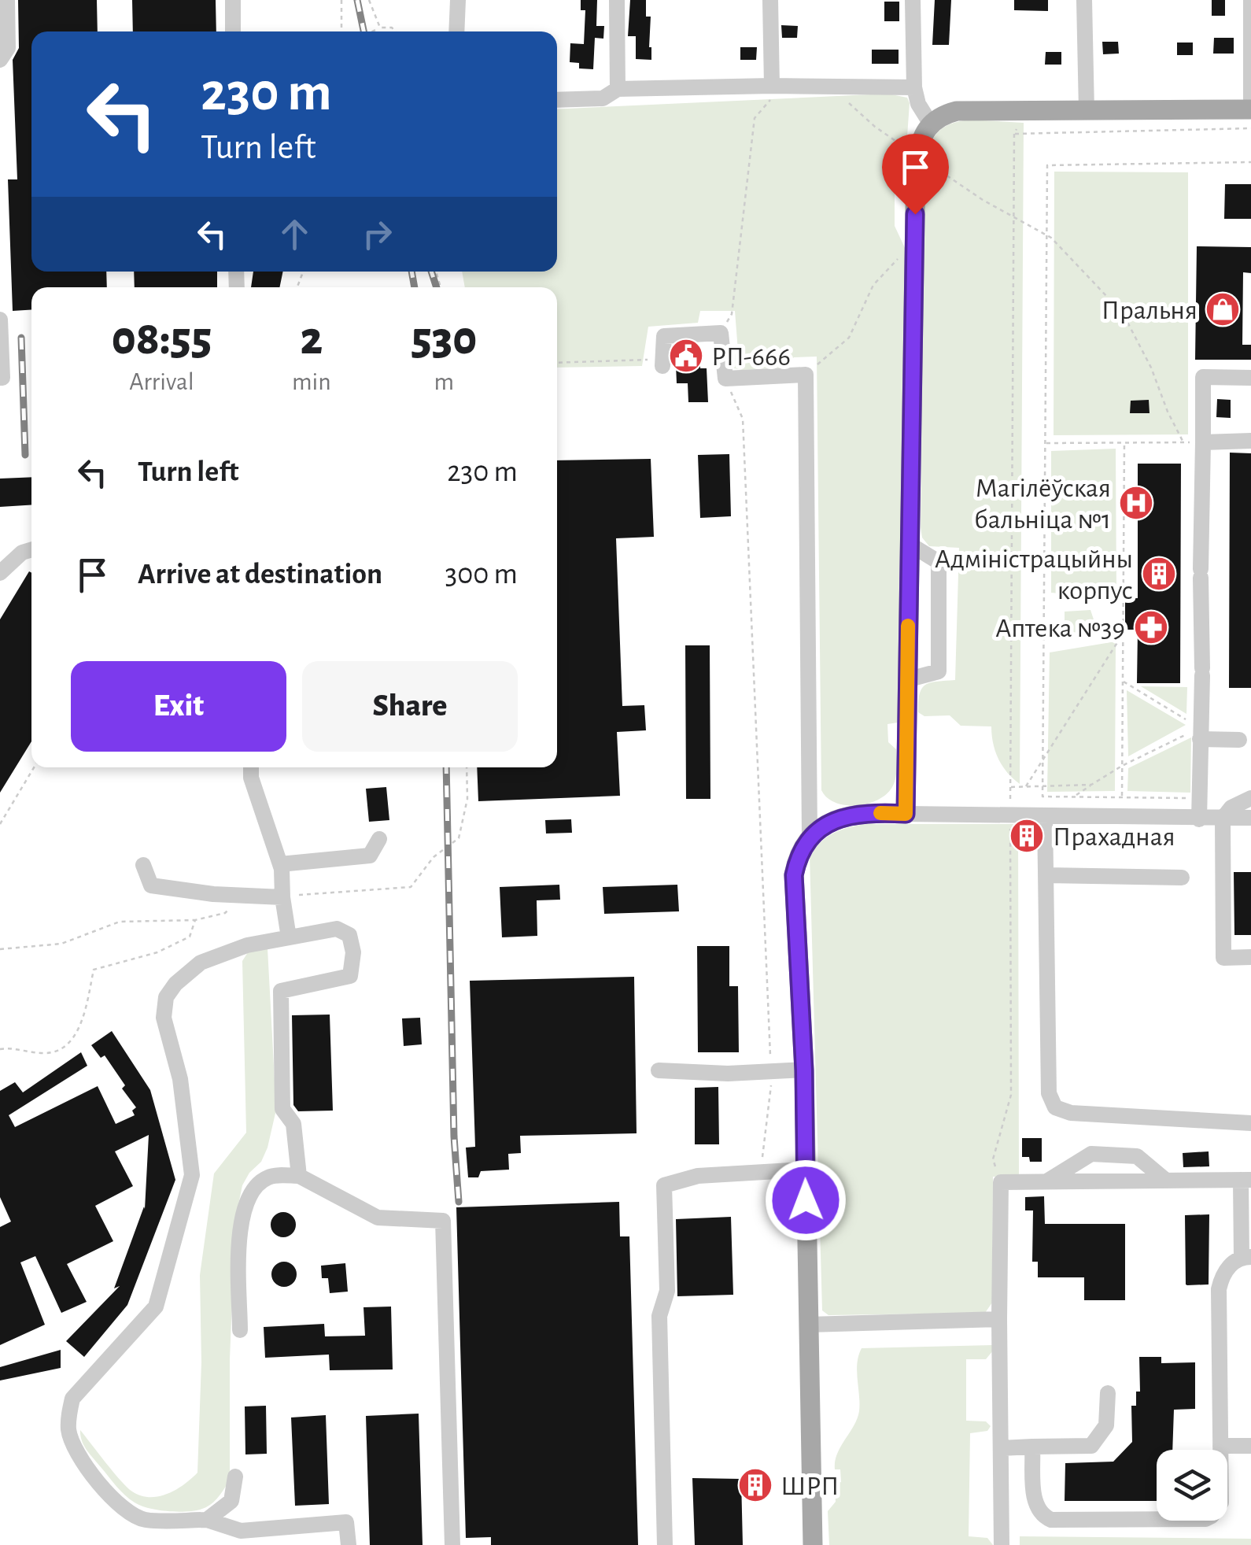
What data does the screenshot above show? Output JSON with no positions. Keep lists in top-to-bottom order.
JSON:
{
  "places": {
    "shop": ["Пральня"],
    "public building": ["РП-666"],
    "hospital": ["Магілёўская бальніца №1"],
    "building": ["Адміністрацыйны корпус", "Прахадная", "ШРП"],
    "pharmacy": ["Аптека №39"]
  },
  "page": {
    "turn": ["230 m", "Turn left"],
    "eta": [
      "08:55",
      "Arrival",
      "2",
      "min",
      "530",
      "m"
    ],
    "list": [
      {
        "name": "Turn left",
        "value": "230 m"
      },
      {
        "name": "Arrive at destination",
        "value": "300 m"
      }
    ],
    "buttons": ["Exit", "Share"]
  }
}
